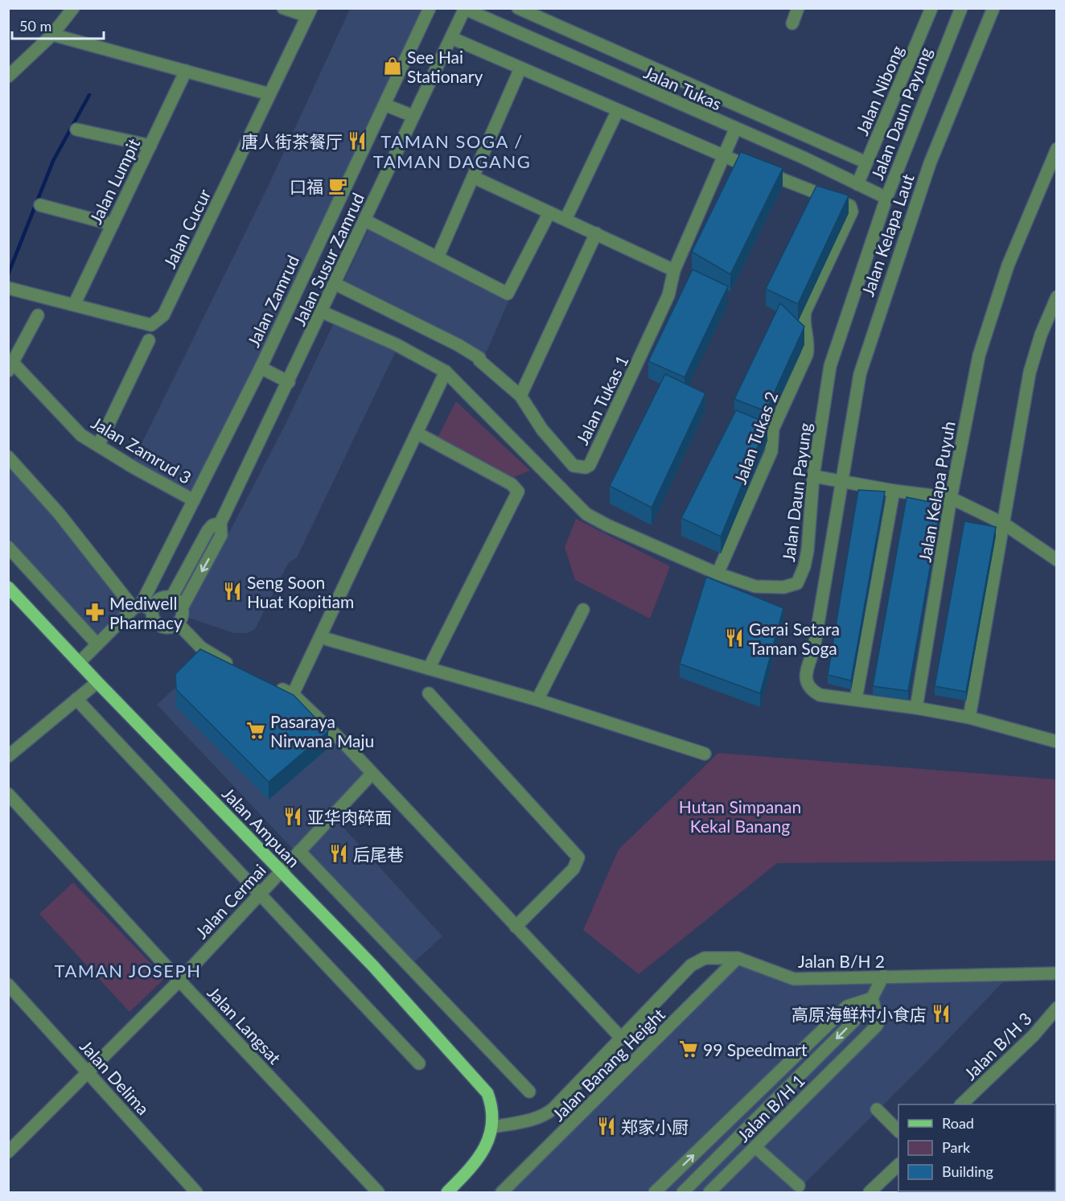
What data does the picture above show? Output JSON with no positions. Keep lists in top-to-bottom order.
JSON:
{
  "streets": {
    "main road": ["Jalan Ampuan"],
    "street": [
      "Jalan Tukas",
      "Jalan Nibong",
      "Jalan Daun Payung",
      "Jalan Lumpit",
      "Jalan Cucur",
      "Jalan Kelapa Laut",
      "Jalan Susur Zamrud",
      "Jalan Zamrud",
      "Jalan Tukas 1",
      "Jalan Tukas 2",
      "Jalan Zamrud 3",
      "Jalan Kelapa Puyuh",
      "Jalan Cermai",
      "Jalan B/H 2",
      "Jalan Langsat",
      "Jalan B/H 3",
      "Jalan Banang Height",
      "Jalan Delima",
      "Jalan B/H 1"
    ]
  },
  "crossings": [
    ["Jalan Tukas", "Jalan Nibong"],
    ["Jalan Tukas", "Jalan Daun Payung"],
    ["Jalan Tukas", "Jalan Susur Zamrud"],
    ["Jalan Tukas", "Jalan Tukas 1"],
    ["Jalan Daun Payung", "Jalan Susur Zamrud"],
    ["Jalan Daun Payung", "Jalan Tukas 2"],
    ["Jalan Lumpit", "Jalan Cucur"],
    ["Jalan Kelapa Laut", "Jalan Kelapa Puyuh"],
    ["Jalan Susur Zamrud", "Jalan Tukas 1"],
    ["Jalan Zamrud", "Jalan Zamrud 3"],
    ["Jalan Zamrud", "Jalan Ampuan"],
    ["Jalan Tukas 1", "Jalan Tukas 2"],
    ["Jalan Ampuan", "Jalan Cermai"],
    ["Jalan Ampuan", "Jalan B/H 2"],
    ["Jalan Cermai", "Jalan Langsat"],
    ["Jalan Cermai", "Jalan Delima"],
    ["Jalan B/H 2", "Jalan Banang Height"]
  ],
  "districts": ["TAMAN SOGA / TAMAN DAGANG", "TAMAN JOSEPH"],
  "parks": ["Hutan Simpanan Kekal Banang"],
  "places": {
    "shop": ["See Hai Stationary"],
    "restaurant": [
      "唐人街茶餐厅",
      "Seng Soon Huat Kopitiam",
      "Gerai Setara Taman Soga",
      "亚华肉碎面",
      "后尾巷",
      "高原海鲜村小食店",
      "郑家小厨"
    ],
    "cafe": ["口福"],
    "pharmacy": ["Mediwell Pharmacy"],
    "supermarket": ["Pasaraya Nirwana Maju", "99 Speedmart"]
  },
  "legend": ["Road", "Park", "Building"],
  "scale_bar": "50 m"
}
